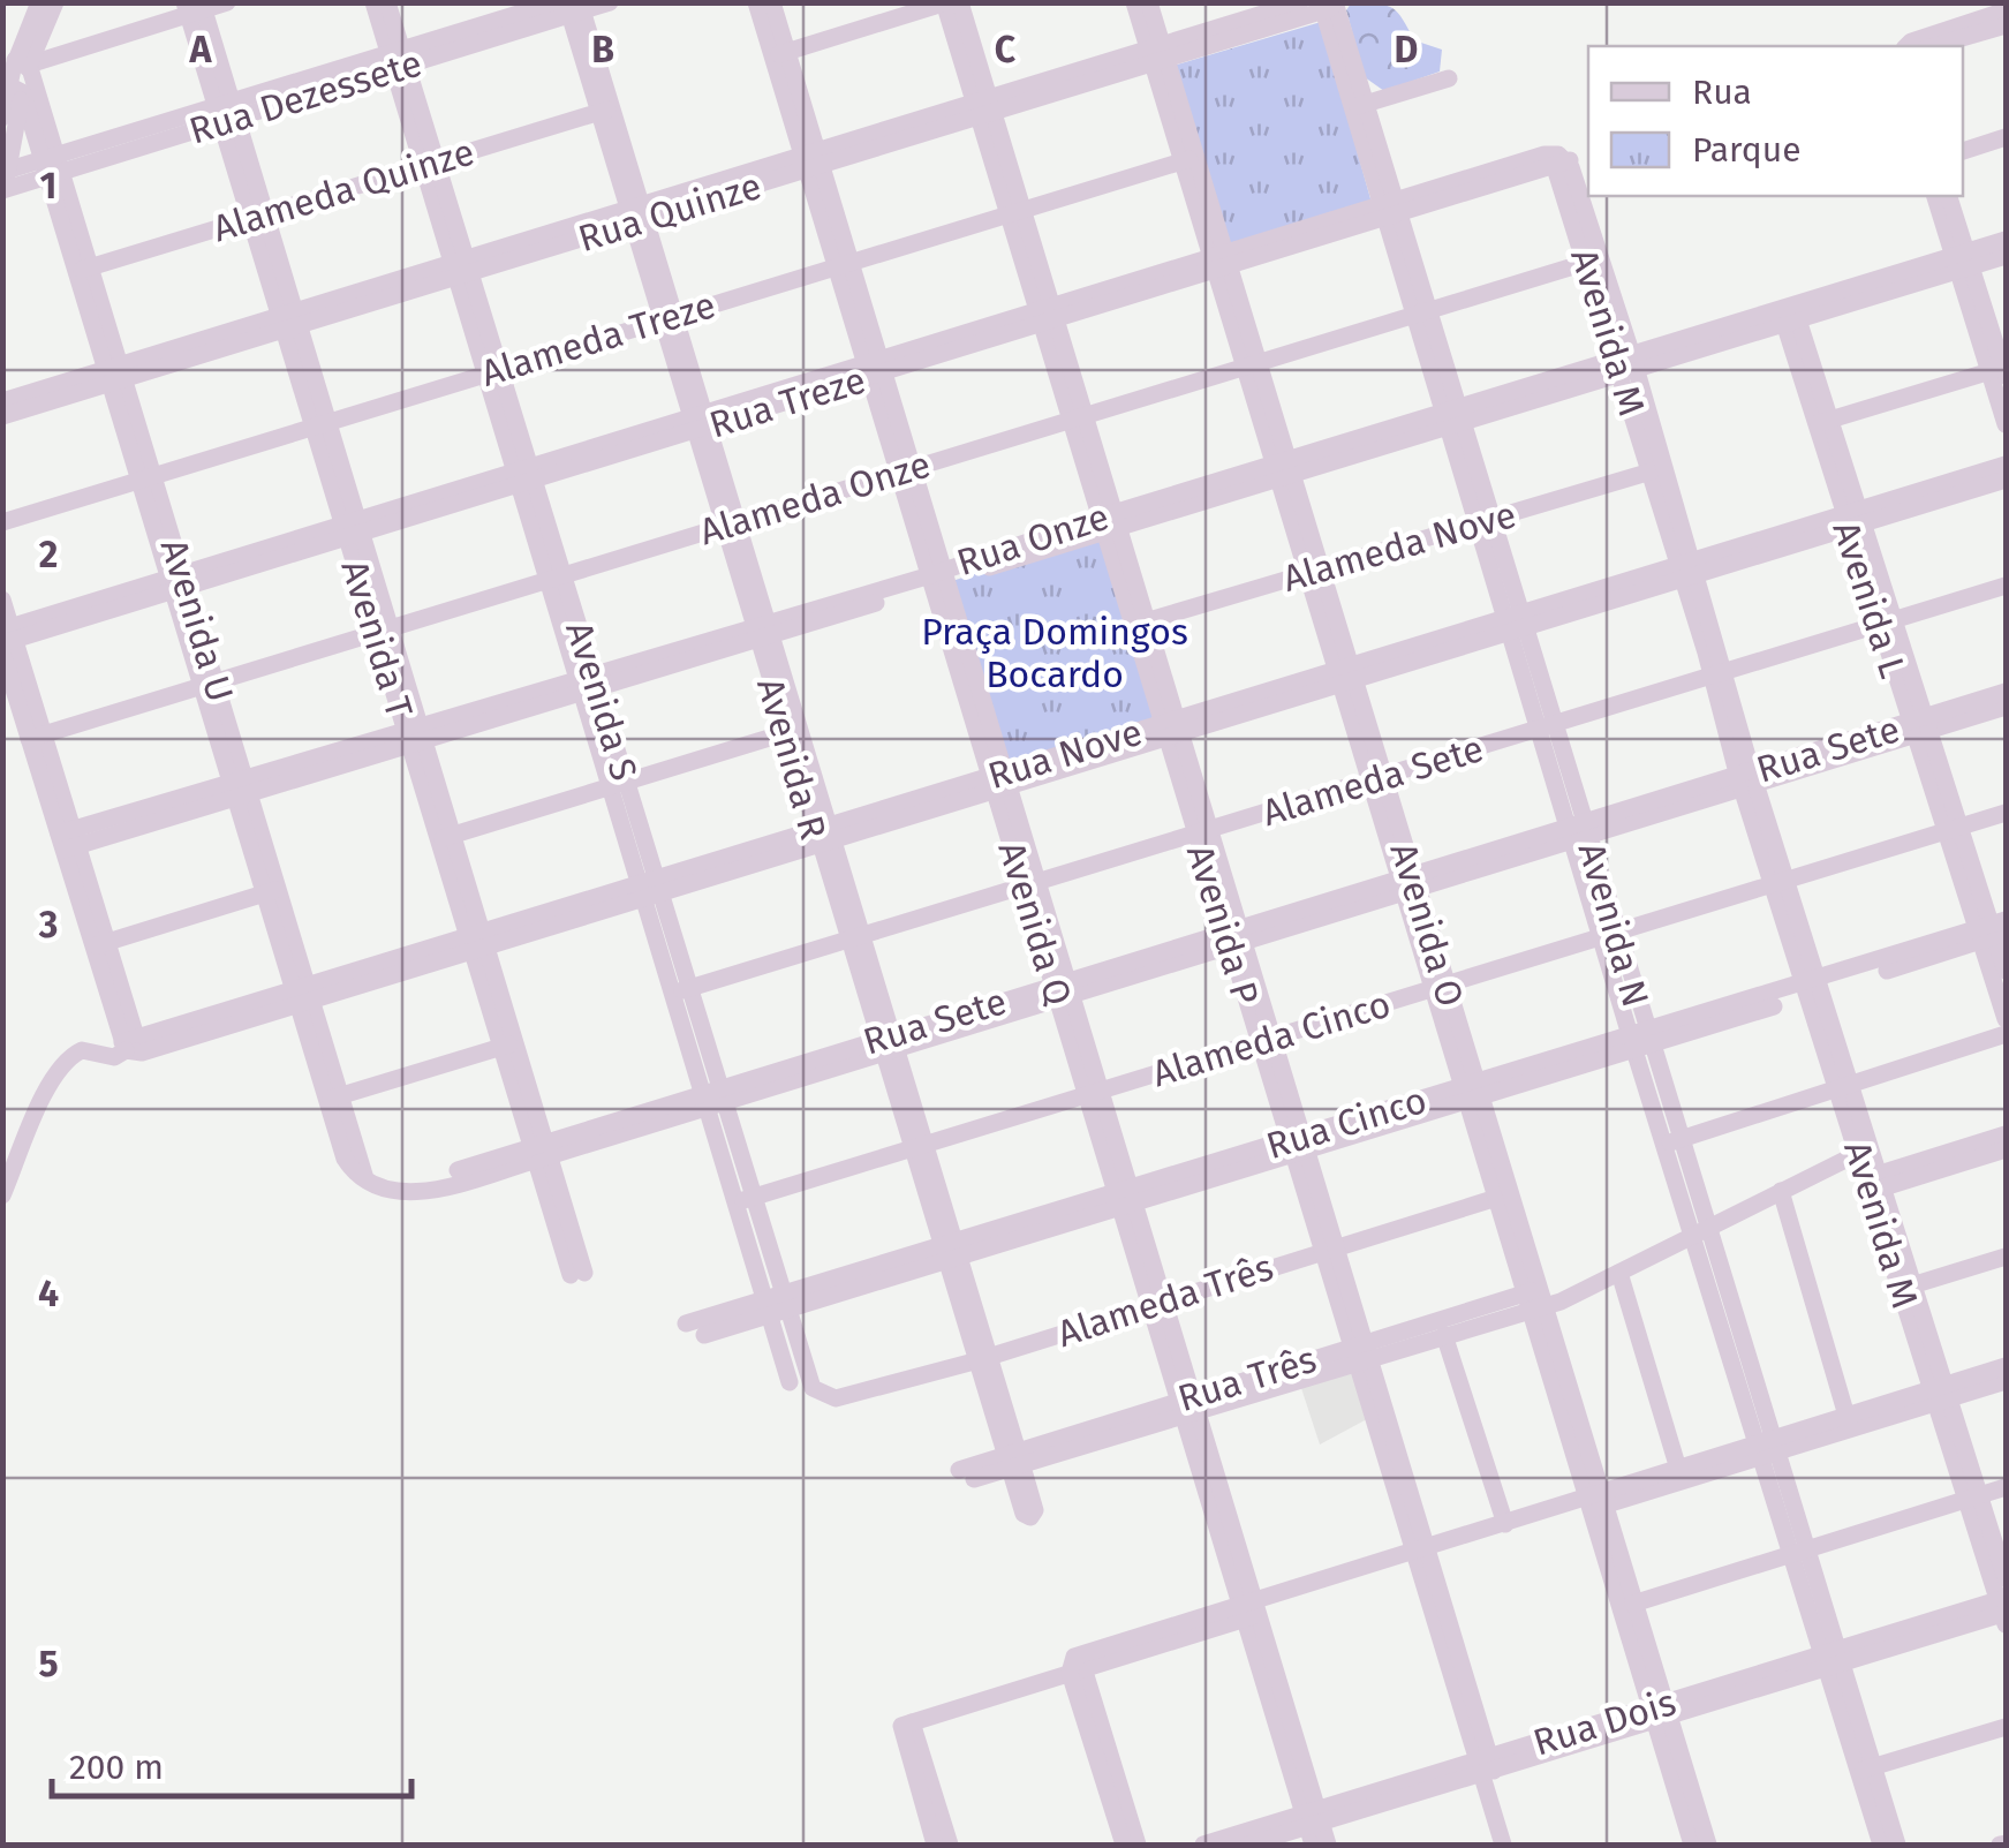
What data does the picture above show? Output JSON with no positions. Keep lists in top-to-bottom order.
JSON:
{
  "streets": {
    "street": [
      "Rua Dezessete",
      "Alameda Quinze",
      "Rua Quinze",
      "Avenida M",
      "Alameda Treze",
      "Rua Treze",
      "Alameda Onze",
      "Rua Onze",
      "Alameda Nove",
      "Avenida L",
      "Avenida U",
      "Avenida T",
      "Avenida S",
      "Rua Sete",
      "Rua Nove",
      "Avenida R",
      "Alameda Sete",
      "Avenida Q",
      "Avenida P",
      "Avenida O",
      "Avenida N",
      "Alameda Cinco",
      "Rua Cinco",
      "Alameda Três",
      "Rua Três",
      "Rua Dois"
    ]
  },
  "crossings": [
    ["Rua Dezessete", "Avenida U"],
    ["Rua Dezessete", "Avenida T"],
    ["Rua Dezessete", "Avenida S"],
    ["Rua Dezessete", "Avenida R"],
    ["Alameda Quinze", "Avenida U"],
    ["Alameda Quinze", "Avenida T"],
    ["Alameda Quinze", "Avenida S"],
    ["Alameda Quinze", "Avenida R"],
    ["Rua Quinze", "Avenida U"],
    ["Rua Quinze", "Avenida T"],
    ["Rua Quinze", "Avenida S"],
    ["Rua Quinze", "Avenida R"],
    ["Rua Quinze", "Avenida Q"],
    ["Rua Quinze", "Avenida P"],
    ["Rua Quinze", "Avenida O"],
    ["Rua Quinze", "Avenida N"],
    ["Avenida M", "Rua Treze"],
    ["Avenida M", "Alameda Onze"],
    ["Avenida M", "Rua Onze"],
    ["Avenida M", "Alameda Nove"],
    ["Avenida M", "Rua Sete"],
    ["Avenida M", "Rua Nove"],
    ["Avenida M", "Alameda Sete"],
    ["Avenida M", "Alameda Cinco"],
    ["Avenida M", "Rua Cinco"],
    ["Avenida M", "Rua Dois"],
    ["Alameda Treze", "Avenida U"],
    ["Alameda Treze", "Avenida T"],
    ["Alameda Treze", "Avenida S"],
    ["Alameda Treze", "Avenida R"],
    ["Alameda Treze", "Avenida Q"],
    ["Alameda Treze", "Avenida P"],
    ["Alameda Treze", "Avenida O"],
    ["Rua Treze", "Avenida U"],
    ["Rua Treze", "Avenida T"],
    ["Rua Treze", "Avenida S"],
    ["Rua Treze", "Avenida R"],
    ["Rua Treze", "Avenida Q"],
    ["Rua Treze", "Avenida P"],
    ["Rua Treze", "Avenida O"],
    ["Rua Treze", "Avenida N"],
    ["Alameda Onze", "Avenida U"],
    ["Alameda Onze", "Avenida T"],
    ["Alameda Onze", "Avenida S"],
    ["Alameda Onze", "Avenida R"],
    ["Alameda Onze", "Avenida Q"],
    ["Alameda Onze", "Avenida P"],
    ["Alameda Onze", "Avenida O"],
    ["Alameda Onze", "Avenida N"],
    ["Rua Onze", "Avenida L"],
    ["Rua Onze", "Avenida U"],
    ["Rua Onze", "Avenida T"],
    ["Rua Onze", "Avenida S"],
    ["Rua Onze", "Avenida R"],
    ["Rua Onze", "Avenida Q"],
    ["Rua Onze", "Avenida P"],
    ["Rua Onze", "Avenida O"],
    ["Rua Onze", "Avenida N"],
    ["Alameda Nove", "Avenida P"],
    ["Alameda Nove", "Avenida O"],
    ["Alameda Nove", "Avenida N"],
    ["Avenida L", "Rua Sete"],
    ["Avenida L", "Rua Nove"],
    ["Avenida L", "Alameda Sete"],
    ["Avenida L", "Alameda Cinco"],
    ["Avenida L", "Rua Cinco"],
    ["Avenida U", "Rua Sete"],
    ["Avenida U", "Rua Nove"],
    ["Avenida T", "Rua Sete"],
    ["Avenida T", "Rua Nove"],
    ["Avenida S", "Rua Sete"],
    ["Avenida S", "Rua Nove"],
    ["Avenida S", "Alameda Sete"],
    ["Avenida S", "Alameda Cinco"],
    ["Avenida S", "Rua Cinco"],
    ["Avenida S", "Alameda Três"],
    ["Rua Sete", "Avenida R"],
    ["Rua Sete", "Avenida Q"],
    ["Rua Sete", "Avenida P"],
    ["Rua Sete", "Avenida O"],
    ["Rua Sete", "Avenida N"],
    ["Rua Nove", "Avenida R"],
    ["Rua Nove", "Avenida Q"],
    ["Rua Nove", "Avenida P"],
    ["Rua Nove", "Avenida O"],
    ["Rua Nove", "Avenida N"],
    ["Avenida R", "Alameda Sete"],
    ["Avenida R", "Alameda Cinco"],
    ["Avenida R", "Rua Cinco"],
    ["Avenida R", "Alameda Três"],
    ["Avenida R", "Rua Três"],
    ["Alameda Sete", "Avenida Q"],
    ["Alameda Sete", "Avenida P"],
    ["Alameda Sete", "Avenida O"],
    ["Alameda Sete", "Avenida N"],
    ["Avenida Q", "Alameda Cinco"],
    ["Avenida Q", "Rua Cinco"],
    ["Avenida Q", "Alameda Três"],
    ["Avenida Q", "Rua Três"],
    ["Avenida Q", "Rua Dois"],
    ["Avenida P", "Alameda Cinco"],
    ["Avenida P", "Rua Cinco"],
    ["Avenida P", "Alameda Três"],
    ["Avenida P", "Rua Três"],
    ["Avenida P", "Rua Dois"],
    ["Avenida O", "Alameda Cinco"],
    ["Avenida O", "Rua Cinco"],
    ["Avenida O", "Alameda Três"],
    ["Avenida O", "Rua Três"],
    ["Avenida O", "Rua Dois"],
    ["Avenida N", "Alameda Cinco"],
    ["Avenida N", "Rua Cinco"],
    ["Avenida N", "Rua Dois"]
  ],
  "parks": ["Praça Domingos Bocardo"],
  "legend": ["Rua", "Parque"],
  "scale_bar": "200 m",
  "grid": {
    "columns": [
      "A",
      "B",
      "C",
      "D"
    ],
    "rows": [
      "1",
      "2",
      "3",
      "4",
      "5"
    ]
  }
}
